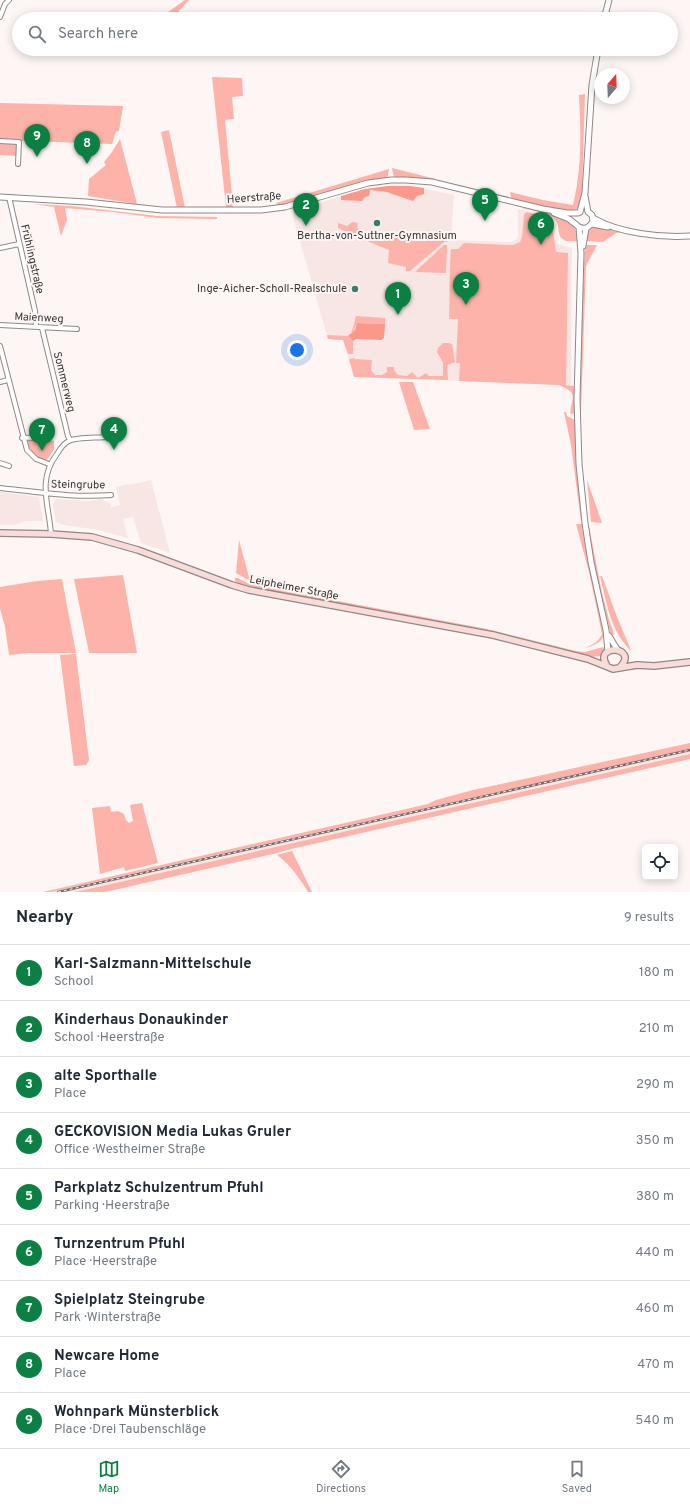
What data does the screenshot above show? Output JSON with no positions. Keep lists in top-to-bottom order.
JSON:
{
  "streets": {
    "main road": ["Leipheimer Straße"],
    "street": [
      "Heerstraße",
      "Frühlingstraße",
      "Maienweg",
      "Sommerweg",
      "Steingrube"
    ]
  },
  "crossings": [
    ["Heerstraße", "Frühlingstraße"],
    ["Frühlingstraße", "Maienweg"],
    ["Maienweg", "Sommerweg"]
  ],
  "places": ["Bertha-von-Suttner-Gymnasium", "Inge-Aicher-Scholl-Realschule"],
  "north": "top",
  "page": {
    "search": "Search here",
    "pins": [
      "9",
      "8",
      "5",
      "2",
      "6",
      "3",
      "1",
      "4",
      "7"
    ],
    "heading": ["Nearby", "9 results"],
    "list": [
      {
        "mark": "1",
        "name": "Karl-Salzmann-Mittelschule",
        "note": "School",
        "value": "180 m"
      },
      {
        "mark": "2",
        "name": "Kinderhaus Donaukinder",
        "note": "School · Heerstraße",
        "value": "210 m"
      },
      {
        "mark": "3",
        "name": "alte Sporthalle",
        "note": "Place",
        "value": "290 m"
      },
      {
        "mark": "4",
        "name": "GECKOVISION Media Lukas Gruler",
        "note": "Office · Westheimer Straße",
        "value": "350 m"
      },
      {
        "mark": "5",
        "name": "Parkplatz Schulzentrum Pfuhl",
        "note": "Parking · Heerstraße",
        "value": "380 m"
      },
      {
        "mark": "6",
        "name": "Turnzentrum Pfuhl",
        "note": "Place · Heerstraße",
        "value": "440 m"
      },
      {
        "mark": "7",
        "name": "Spielplatz Steingrube",
        "note": "Park · Winterstraße",
        "value": "460 m"
      },
      {
        "mark": "8",
        "name": "Newcare Home",
        "note": "Place",
        "value": "470 m"
      },
      {
        "mark": "9",
        "name": "Wohnpark Münsterblick",
        "note": "Place · Drei Taubenschläge",
        "value": "540 m"
      }
    ],
    "nav": ["Map", "Directions", "Saved"]
  }
}
